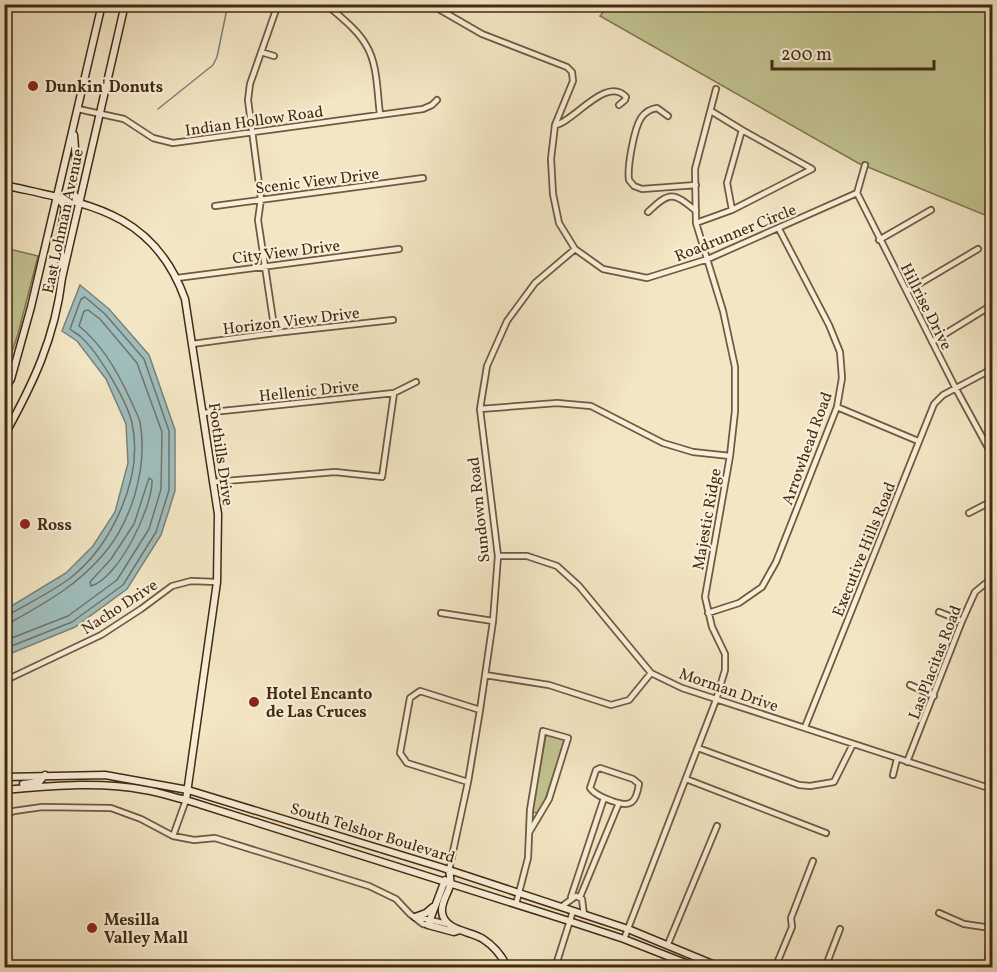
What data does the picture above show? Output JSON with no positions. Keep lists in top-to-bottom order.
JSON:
{
  "streets": {
    "main road": [
      "East Lohman Avenue",
      "Foothills Drive",
      "Sundown Road",
      "South Telshor Boulevard"
    ],
    "street": [
      "Indian Hollow Road",
      "Scenic View Drive",
      "Roadrunner Circle",
      "City View Drive",
      "Hillrise Drive",
      "Horizon View Drive",
      "Hellenic Drive",
      "Arrowhead Road",
      "Majestic Ridge",
      "Executive Hills Road",
      "Nacho Drive",
      "Las Placitas Road",
      "Morman Drive"
    ]
  },
  "crossings": [
    ["Indian Hollow Road", "East Lohman Avenue"],
    ["East Lohman Avenue", "Foothills Drive"],
    ["Roadrunner Circle", "Hillrise Drive"],
    ["Roadrunner Circle", "Arrowhead Road"],
    ["Roadrunner Circle", "Sundown Road"],
    ["Roadrunner Circle", "Majestic Ridge"],
    ["City View Drive", "Foothills Drive"],
    ["Hillrise Drive", "Executive Hills Road"],
    ["Horizon View Drive", "Foothills Drive"],
    ["Hellenic Drive", "Foothills Drive"],
    ["Arrowhead Road", "Majestic Ridge"],
    ["Foothills Drive", "Nacho Drive"],
    ["Foothills Drive", "South Telshor Boulevard"],
    ["Sundown Road", "Morman Drive"],
    ["Sundown Road", "South Telshor Boulevard"],
    ["Majestic Ridge", "Morman Drive"],
    ["Majestic Ridge", "South Telshor Boulevard"],
    ["Executive Hills Road", "Morman Drive"],
    ["Las Placitas Road", "Morman Drive"]
  ],
  "places": [
    "Dunkin' Donuts",
    "Ross",
    "Hotel Encanto de Las Cruces",
    "Mesilla Valley Mall"
  ],
  "scale_bar": "200 m"
}
